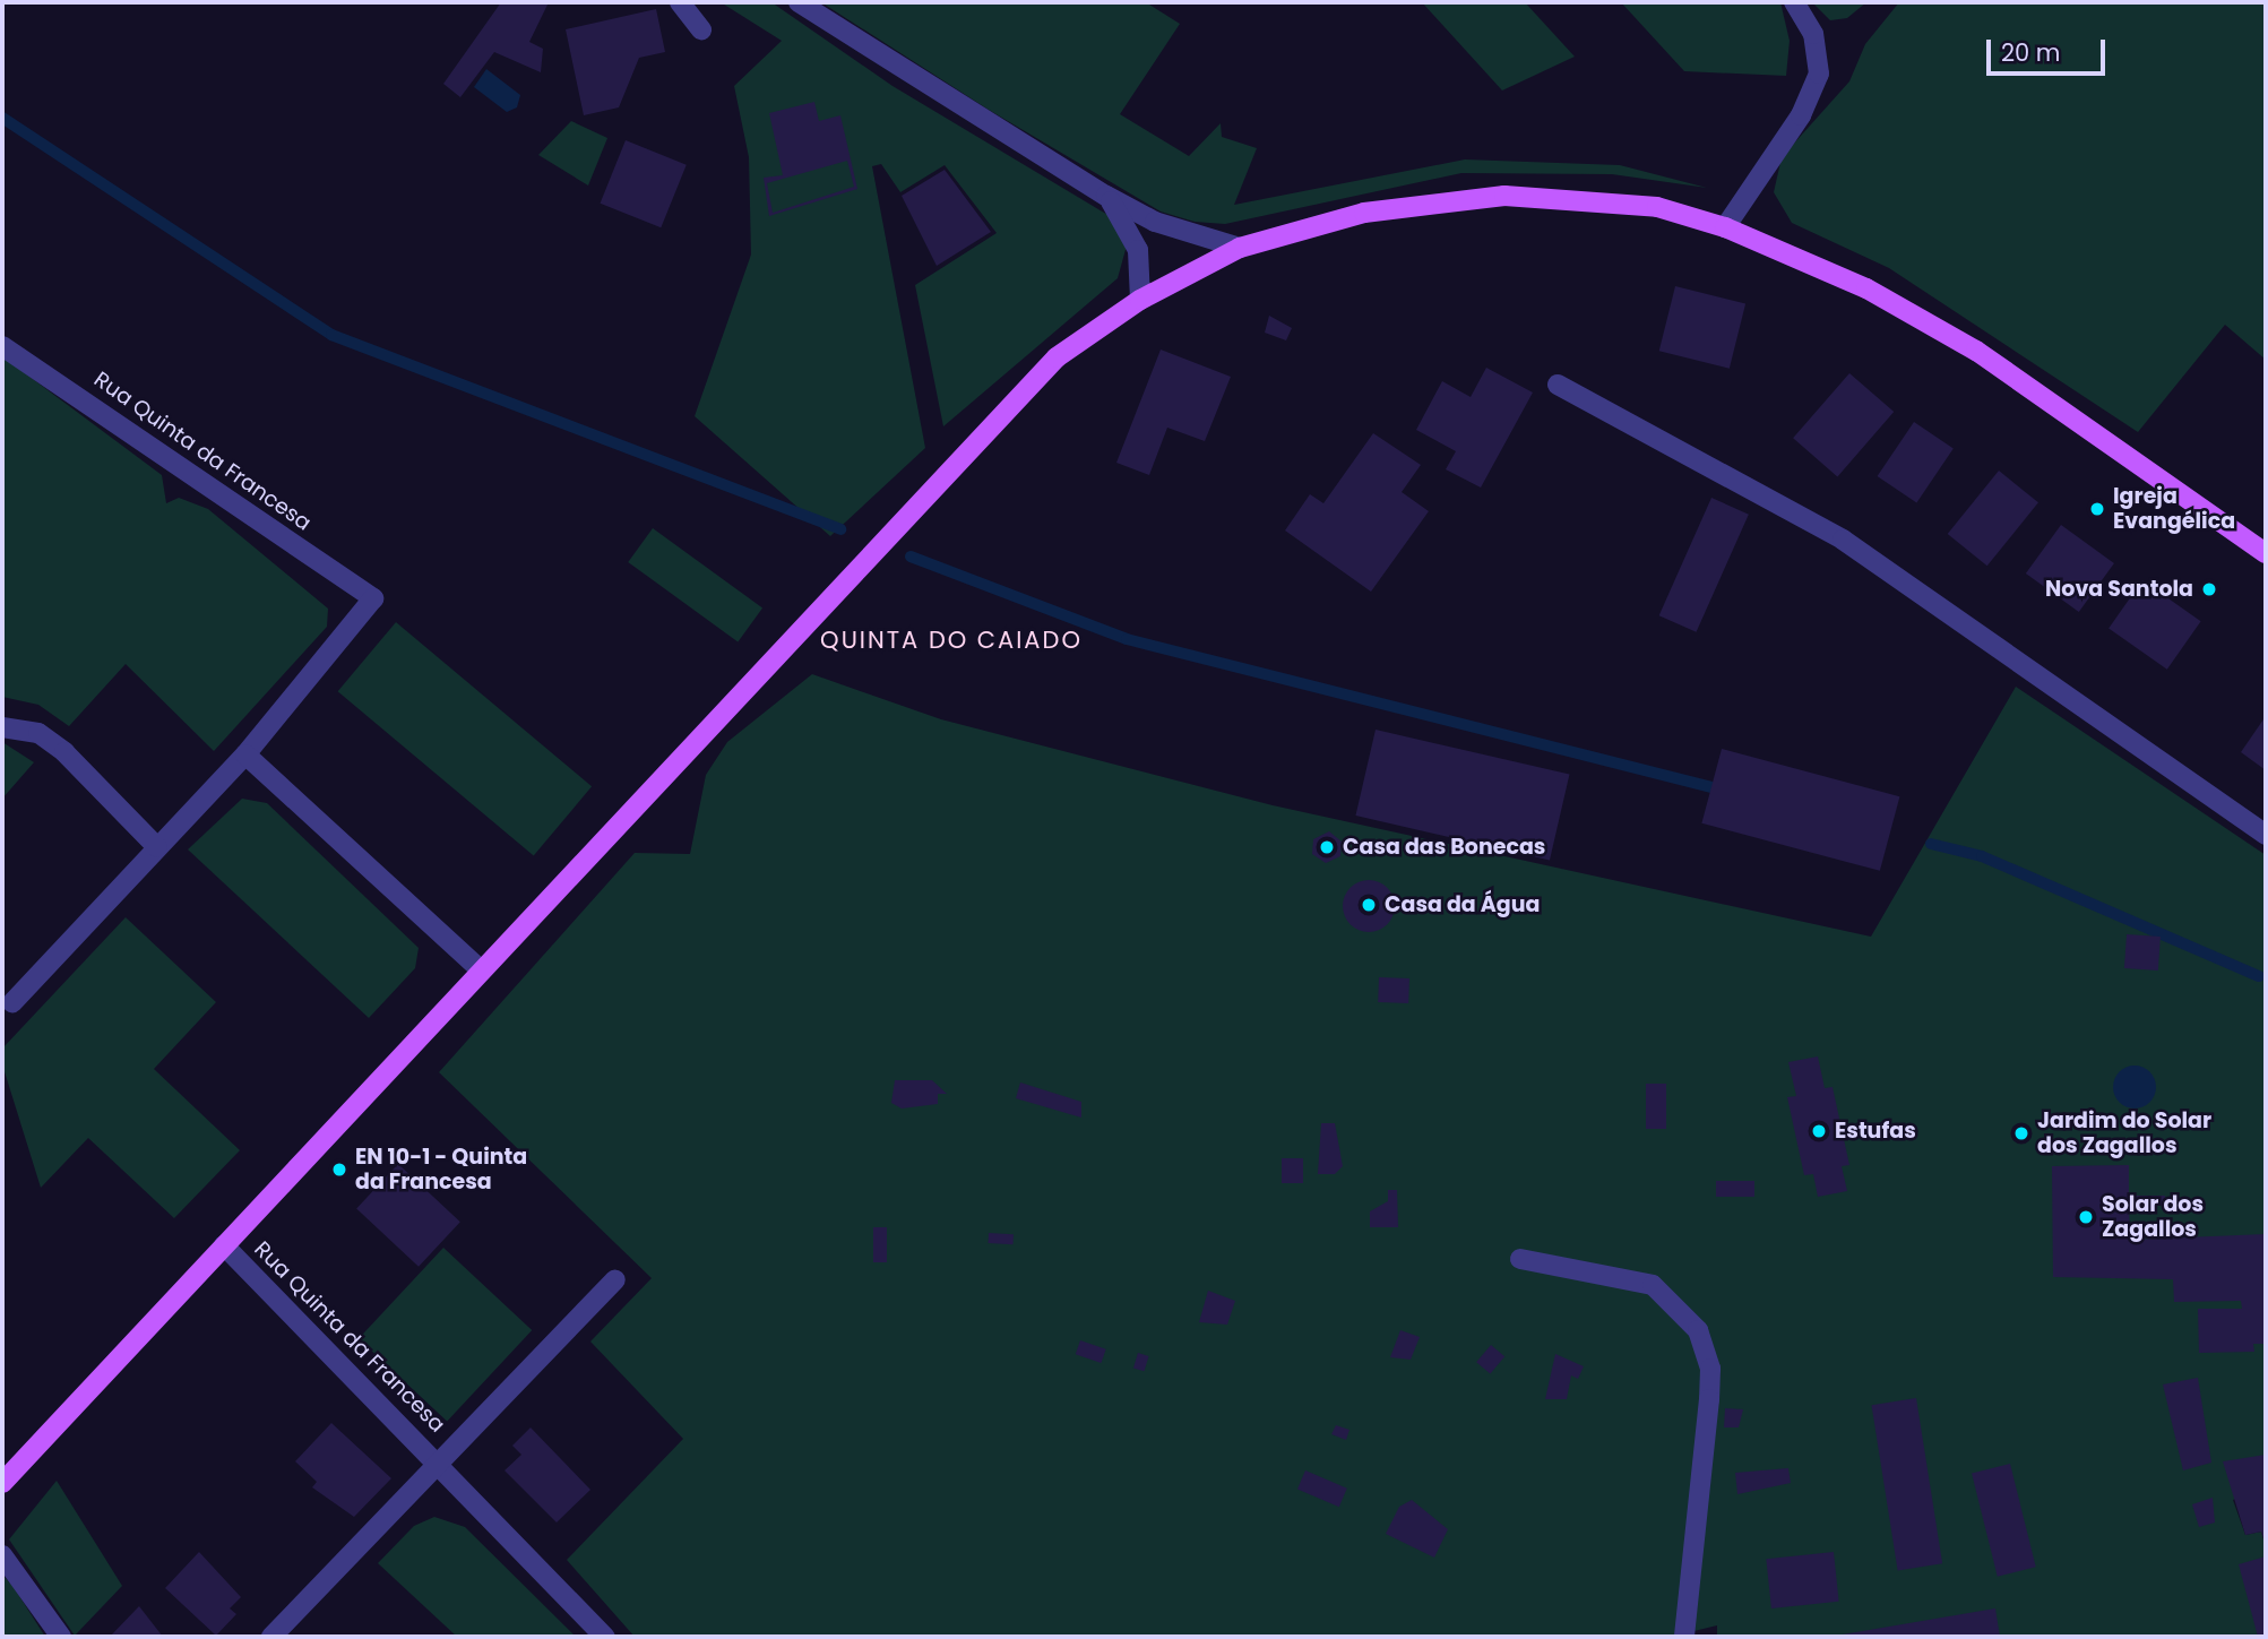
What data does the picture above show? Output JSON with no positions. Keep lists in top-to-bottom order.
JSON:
{
  "streets": {
    "street": ["Rua Quinta da Francesa"]
  },
  "districts": ["QUINTA DO CAIADO"],
  "places": [
    "Igreja Evangélica",
    "Nova Santola",
    "Casa das Bonecas",
    "Casa da Água",
    "Estufas",
    "Jardim do Solar dos Zagallos",
    "EN 10-1 - Quinta da Francesa",
    "Solar dos Zagallos"
  ],
  "scale_bar": "20 m"
}
